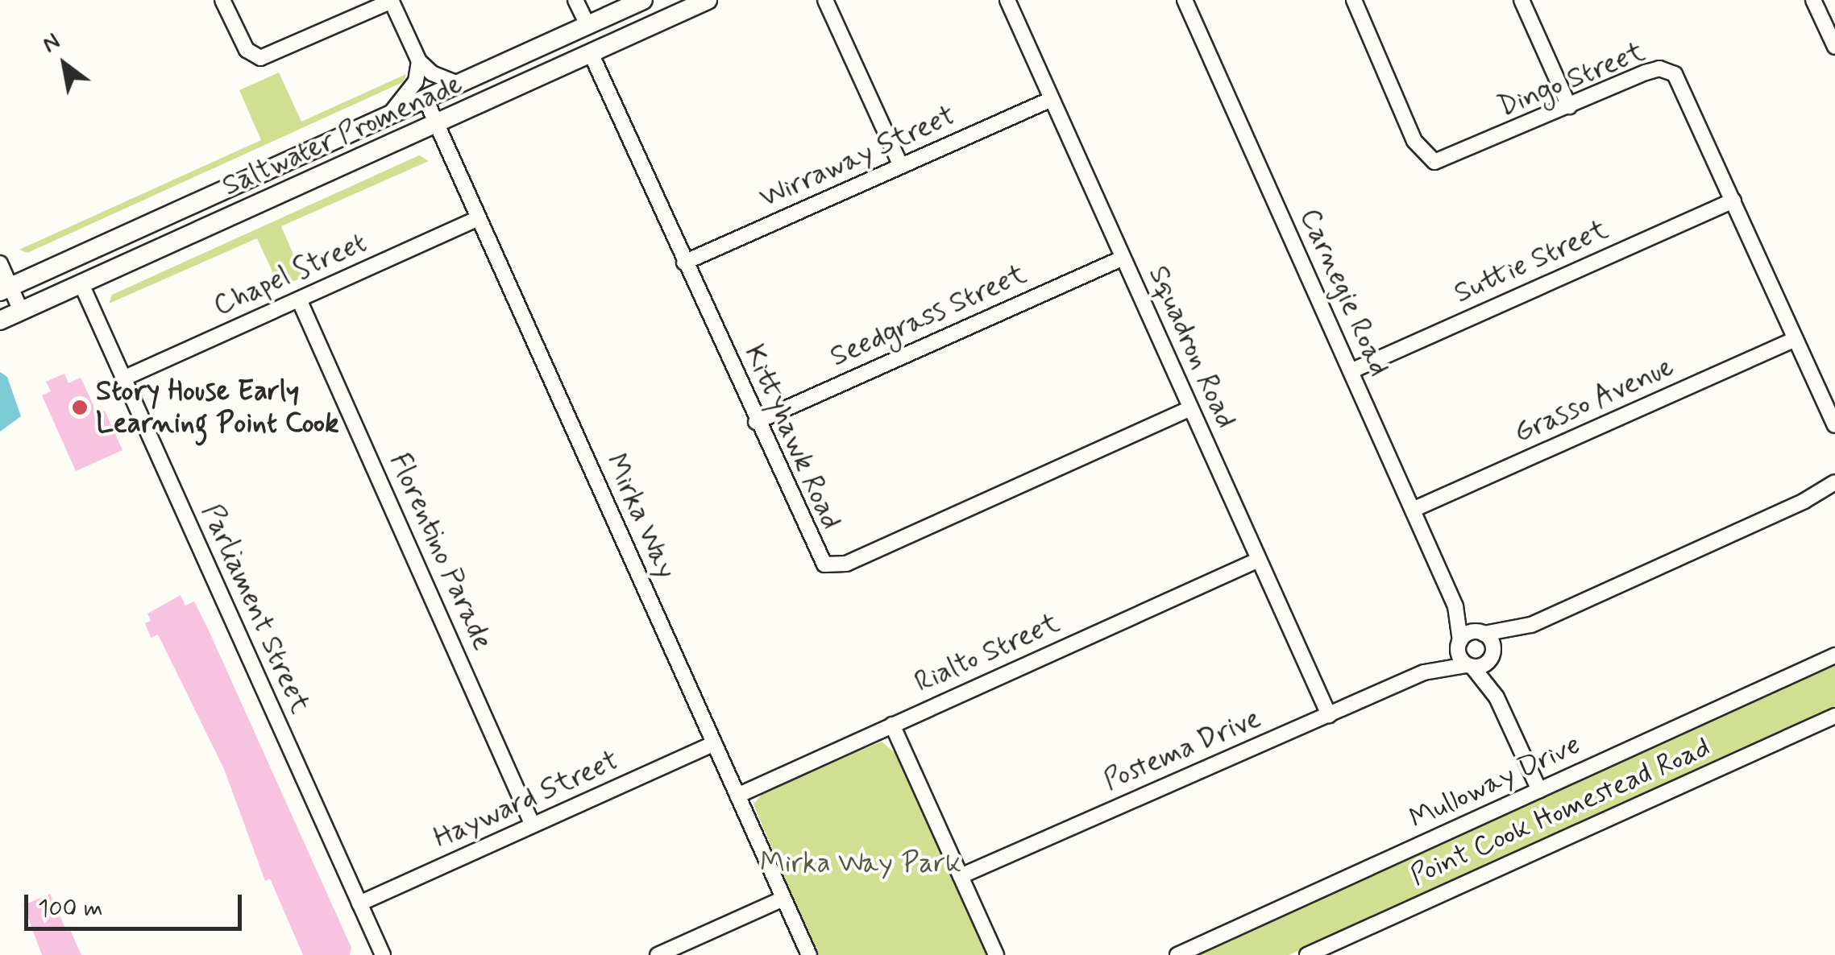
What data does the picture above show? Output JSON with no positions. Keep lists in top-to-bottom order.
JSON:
{
  "streets": {
    "street": [
      "Dingo Street",
      "Saltwater Promenade",
      "Wirraway Street",
      "Suttie Street",
      "Chapel Street",
      "Carnegie Road",
      "Seedgrass Street",
      "Squadron Road",
      "Grasso Avenue",
      "Kittyhawk Road",
      "Mirka Way",
      "Florentino Parade",
      "Parliament Street",
      "Rialto Street",
      "Postema Drive",
      "Mulloway Drive",
      "Hayward Street",
      "Point Cook Homestead Road"
    ]
  },
  "crossings": [
    ["Dingo Street", "Suttie Street"],
    ["Dingo Street", "Grasso Avenue"],
    ["Saltwater Promenade", "Kittyhawk Road"],
    ["Saltwater Promenade", "Mirka Way"],
    ["Saltwater Promenade", "Parliament Street"],
    ["Wirraway Street", "Squadron Road"],
    ["Wirraway Street", "Kittyhawk Road"],
    ["Suttie Street", "Carnegie Road"],
    ["Chapel Street", "Mirka Way"],
    ["Chapel Street", "Florentino Parade"],
    ["Chapel Street", "Parliament Street"],
    ["Carnegie Road", "Grasso Avenue"],
    ["Carnegie Road", "Postema Drive"],
    ["Seedgrass Street", "Squadron Road"],
    ["Seedgrass Street", "Kittyhawk Road"],
    ["Squadron Road", "Kittyhawk Road"],
    ["Squadron Road", "Rialto Street"],
    ["Squadron Road", "Postema Drive"],
    ["Mirka Way", "Rialto Street"],
    ["Mirka Way", "Hayward Street"],
    ["Florentino Parade", "Hayward Street"],
    ["Parliament Street", "Hayward Street"]
  ],
  "parks": ["Mirka Way Park"],
  "places": ["Story House Early Learning Point Cook"],
  "scale_bar": "100 m",
  "north": "top left"
}
